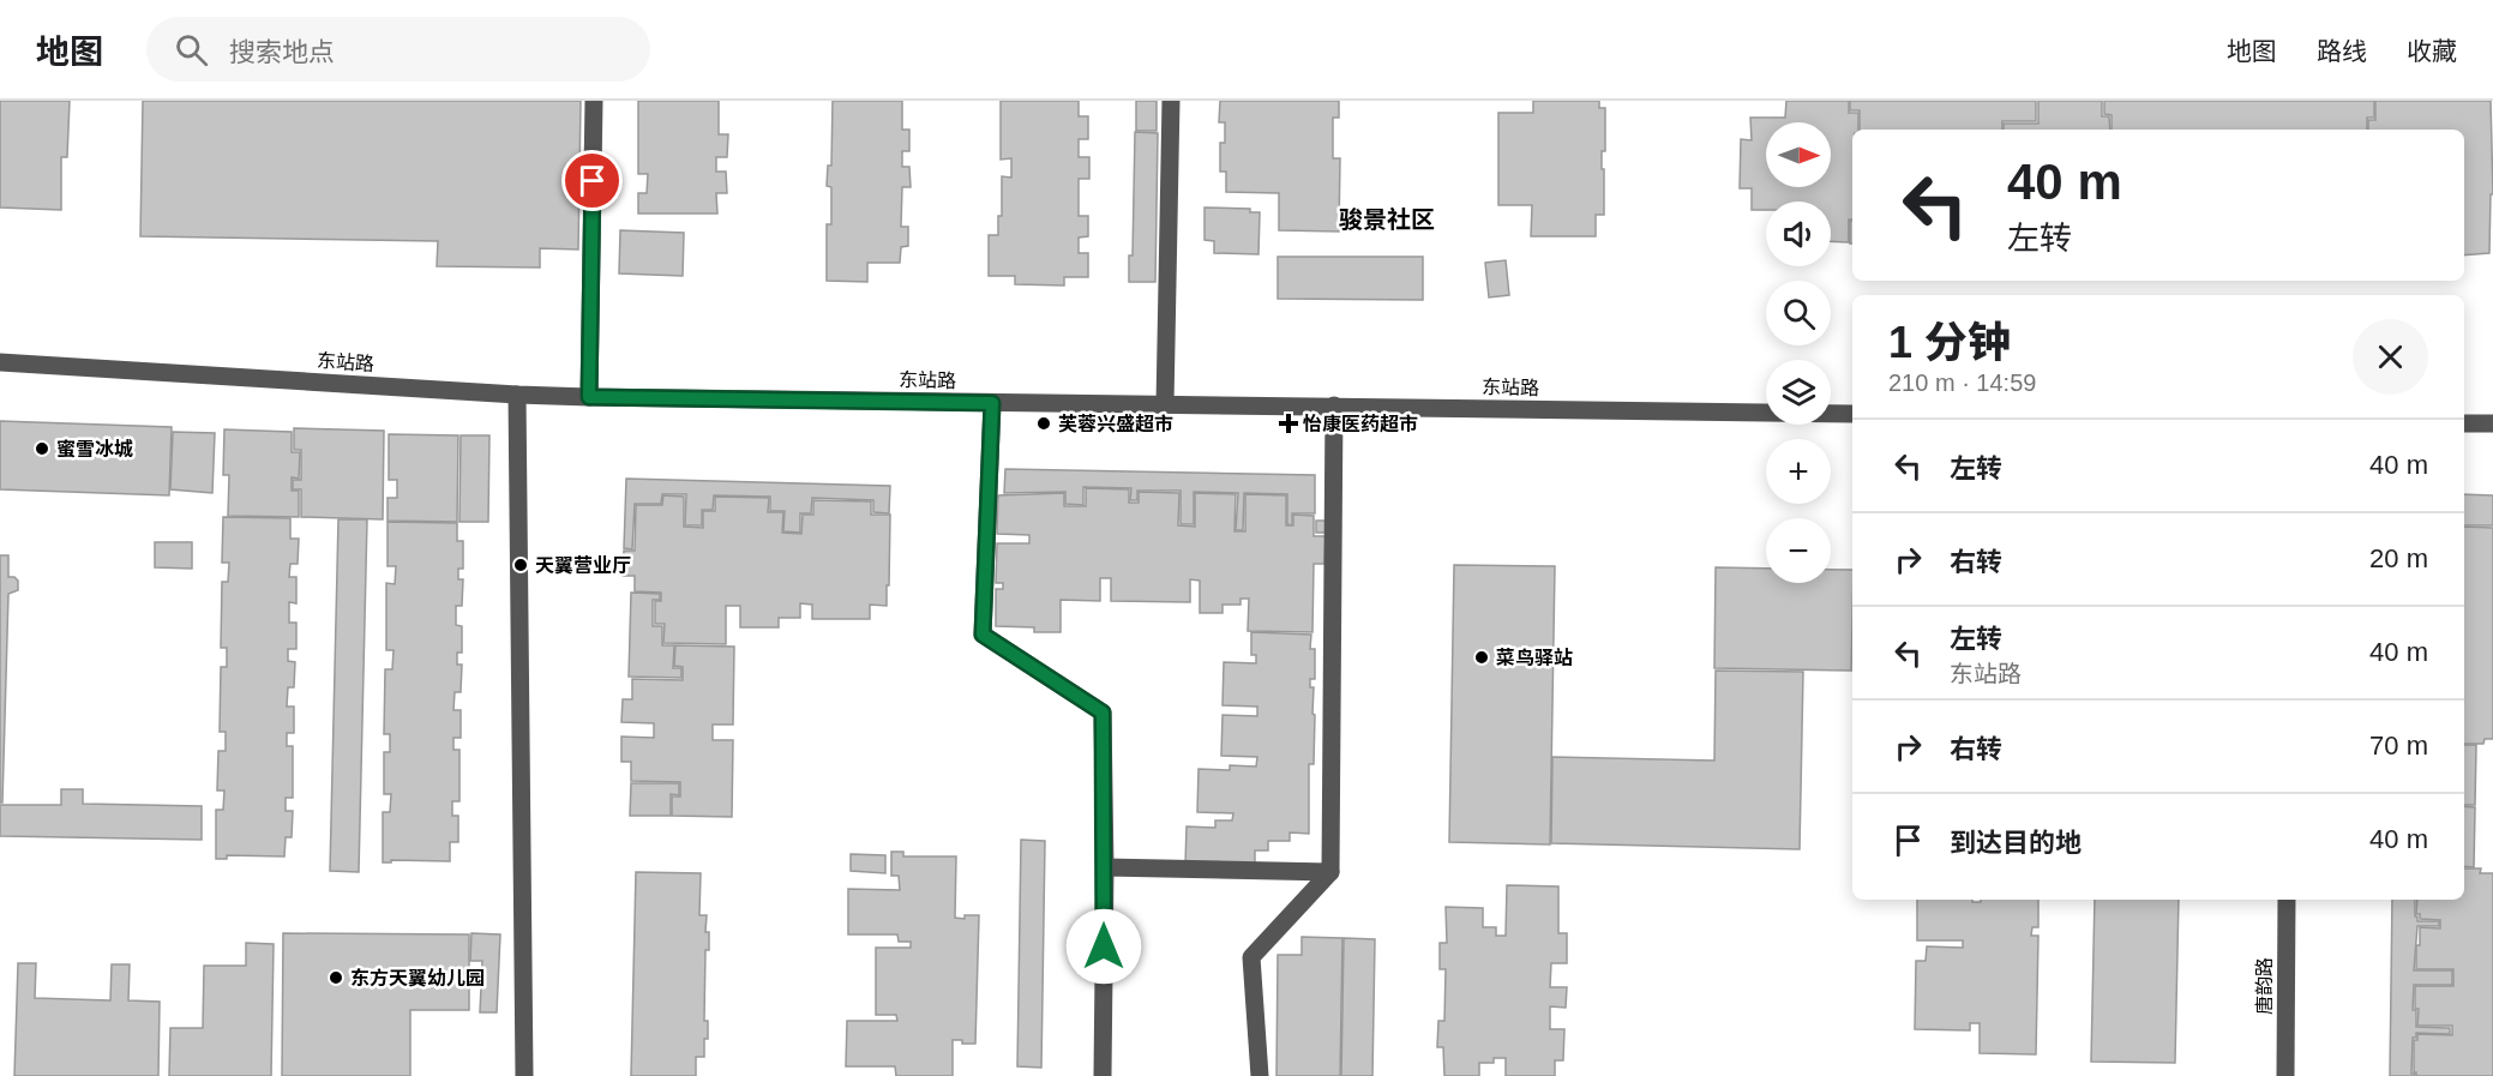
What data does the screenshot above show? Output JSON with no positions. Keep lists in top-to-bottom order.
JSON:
{
  "streets": {
    "street": ["东站路", "唐韵路"]
  },
  "districts": ["骏景社区"],
  "places": {
    "other": [
      "芙蓉兴盛超市",
      "蜜雪冰城",
      "天翼营业厅",
      "菜鸟驿站",
      "东方天翼幼儿园"
    ],
    "health": ["怡康医药超市"]
  },
  "north": "right",
  "page": {
    "header": "地图",
    "search": "搜索地点",
    "nav": ["地图", "路线", "收藏"],
    "map_buttons": ["+", "−"],
    "turn": ["40 m", "左转"],
    "heading": ["1 分钟", "210 m · 14:59"],
    "list": [
      {
        "name": "左转",
        "value": "40 m"
      },
      {
        "name": "右转",
        "value": "20 m"
      },
      {
        "name": "左转",
        "note": "东站路",
        "value": "40 m"
      },
      {
        "name": "右转",
        "value": "70 m"
      },
      {
        "name": "到达目的地",
        "value": "40 m"
      }
    ]
  }
}
